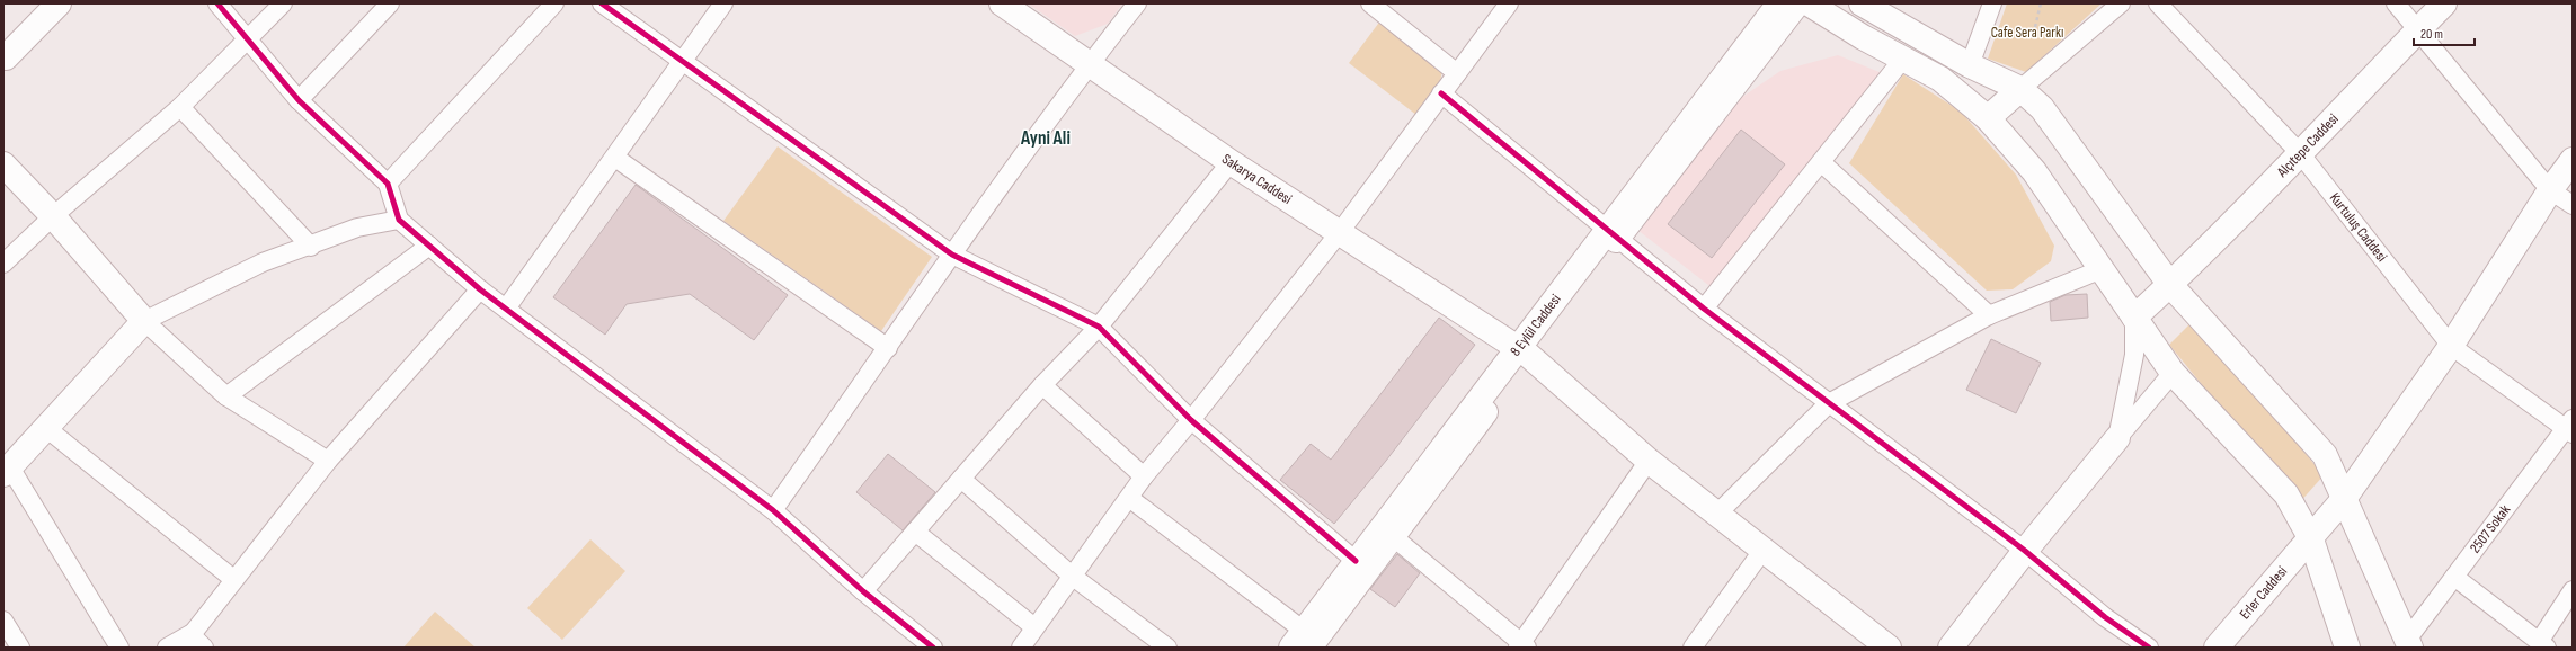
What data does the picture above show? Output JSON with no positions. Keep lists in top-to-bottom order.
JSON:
{
  "streets": {
    "main road": [
      "Alçıtepe Caddesi",
      "Sakarya Caddesi",
      "8 Eylül Caddesi",
      "Erler Caddesi"
    ],
    "street": ["Kurtuluş Caddesi", "2507 Sokak"]
  },
  "crossings": [
    ["Alçıtepe Caddesi", "Kurtuluş Caddesi"],
    ["Sakarya Caddesi", "8 Eylül Caddesi"],
    ["Kurtuluş Caddesi", "2507 Sokak"],
    ["Kurtuluş Caddesi", "Erler Caddesi"]
  ],
  "districts": ["Ayni Ali"],
  "parks": ["Cafe Sera Parkı"],
  "scale_bar": "20 m"
}
